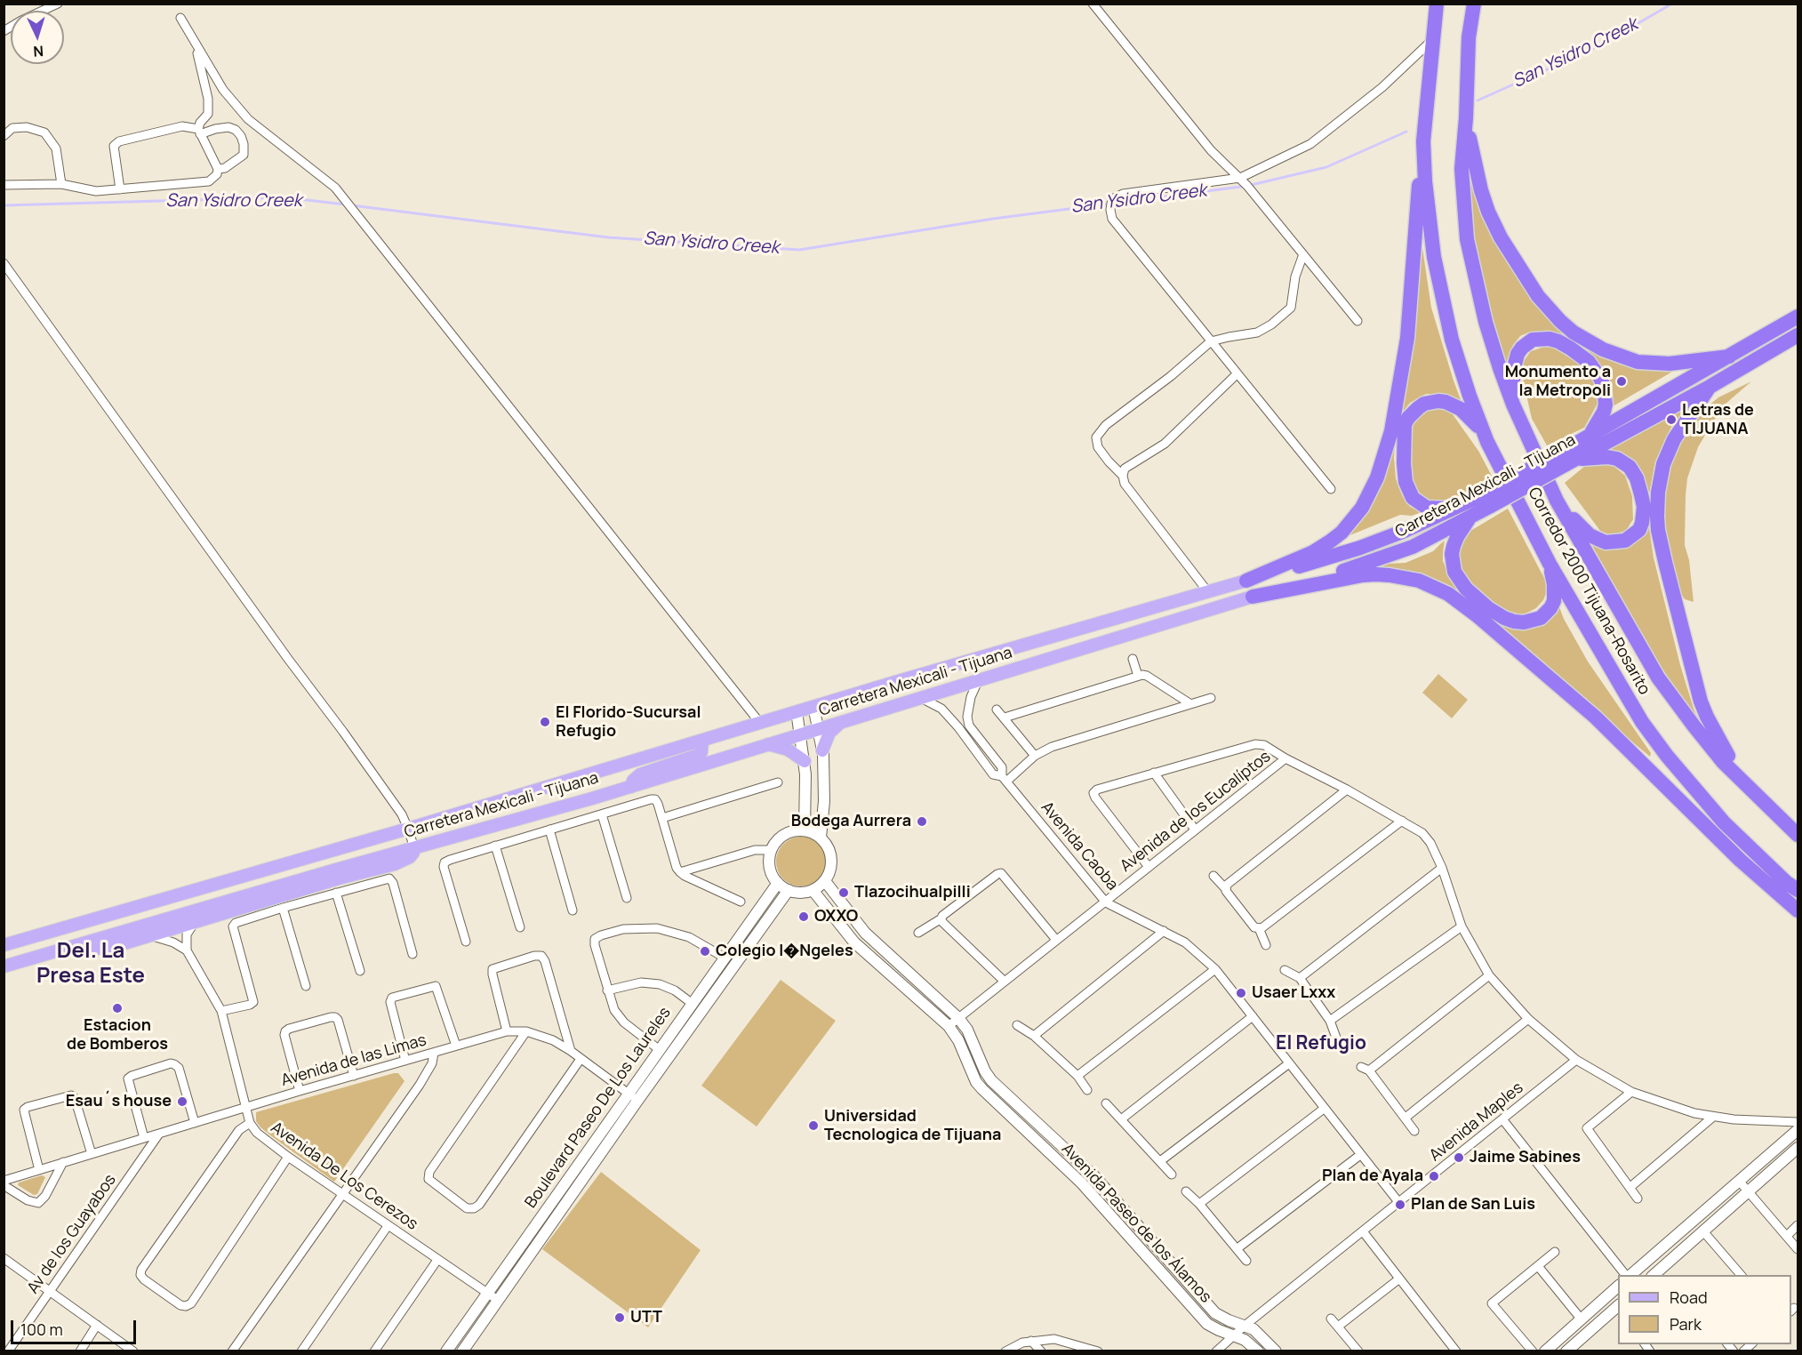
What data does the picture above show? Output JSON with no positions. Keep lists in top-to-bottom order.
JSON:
{
  "streets": {
    "highway": ["Carretera Mexicali - Tijuana", "Corredor 2000 Tijuana-Rosarito"],
    "street": [
      "Avenida de los Eucalíptos",
      "Avenida Caoba",
      "Avenida de las Limas",
      "Boulevard Paseo De Los Laureles",
      "Avenida Maples",
      "Avenida De Los Cerezos",
      "Avenida Paseo de los Álamos",
      "Av de los Guayabos"
    ]
  },
  "crossings": [
    ["Avenida de los Eucalíptos", "Avenida Caoba"],
    ["Avenida de los Eucalíptos", "Avenida Paseo de los Álamos"],
    ["Avenida Caoba", "Avenida Maples"],
    ["Avenida de las Limas", "Boulevard Paseo De Los Laureles"],
    ["Avenida de las Limas", "Avenida De Los Cerezos"],
    ["Avenida de las Limas", "Av de los Guayabos"],
    ["Boulevard Paseo De Los Laureles", "Avenida De Los Cerezos"],
    ["Boulevard Paseo De Los Laureles", "Avenida Paseo de los Álamos"],
    ["Avenida Maples", "Avenida Paseo de los Álamos"]
  ],
  "districts": ["Del. La Presa Este", "El Refugio"],
  "water": ["San Ysidro Creek"],
  "places": [
    "Monumento a la Metropoli",
    "Letras de TIJUANA",
    "El Florido-Sucursal Refugio",
    "Bodega Aurrera",
    "Tlazocihualpilli",
    "OXXO",
    "Colegio I�Ngeles",
    "Usaer Lxxx",
    "Estacion de Bomberos",
    "Esau´s house",
    "Universidad Tecnologica de Tijuana",
    "Jaime Sabines",
    "Plan de Ayala",
    "Plan de San Luis",
    "UTT"
  ],
  "legend": ["Road", "Park"],
  "scale_bar": "100 m",
  "north": "bottom"
}
